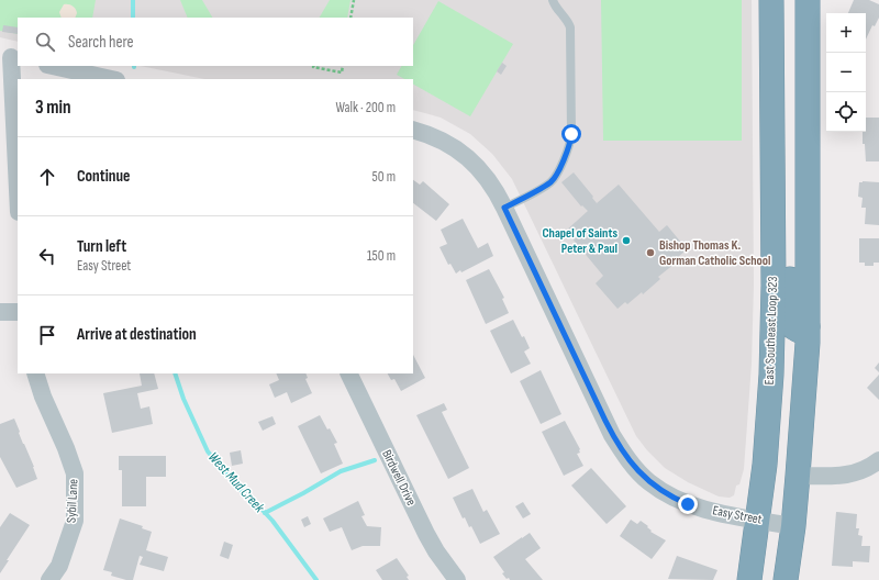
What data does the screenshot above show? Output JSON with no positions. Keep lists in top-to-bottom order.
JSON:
{
  "streets": {
    "highway": ["East Southeast Loop 323"],
    "street": ["Birdwell Drive", "Sybil Lane", "Easy Street"]
  },
  "crossings": [
    ["East Southeast Loop 323", "Easy Street"]
  ],
  "water": ["West Mud Creek"],
  "places": ["Chapel of Saints Peter & Paul", "Bishop Thomas K. Gorman Catholic School"],
  "page": {
    "map_buttons": ["+", "−"],
    "search": "Search here",
    "heading": ["3 min", "Walk · 200 m"],
    "list": [
      ["Continue", "50 m"],
      ["Turn left", "Easy Street", "150 m"],
      "Arrive at destination"
    ]
  }
}
